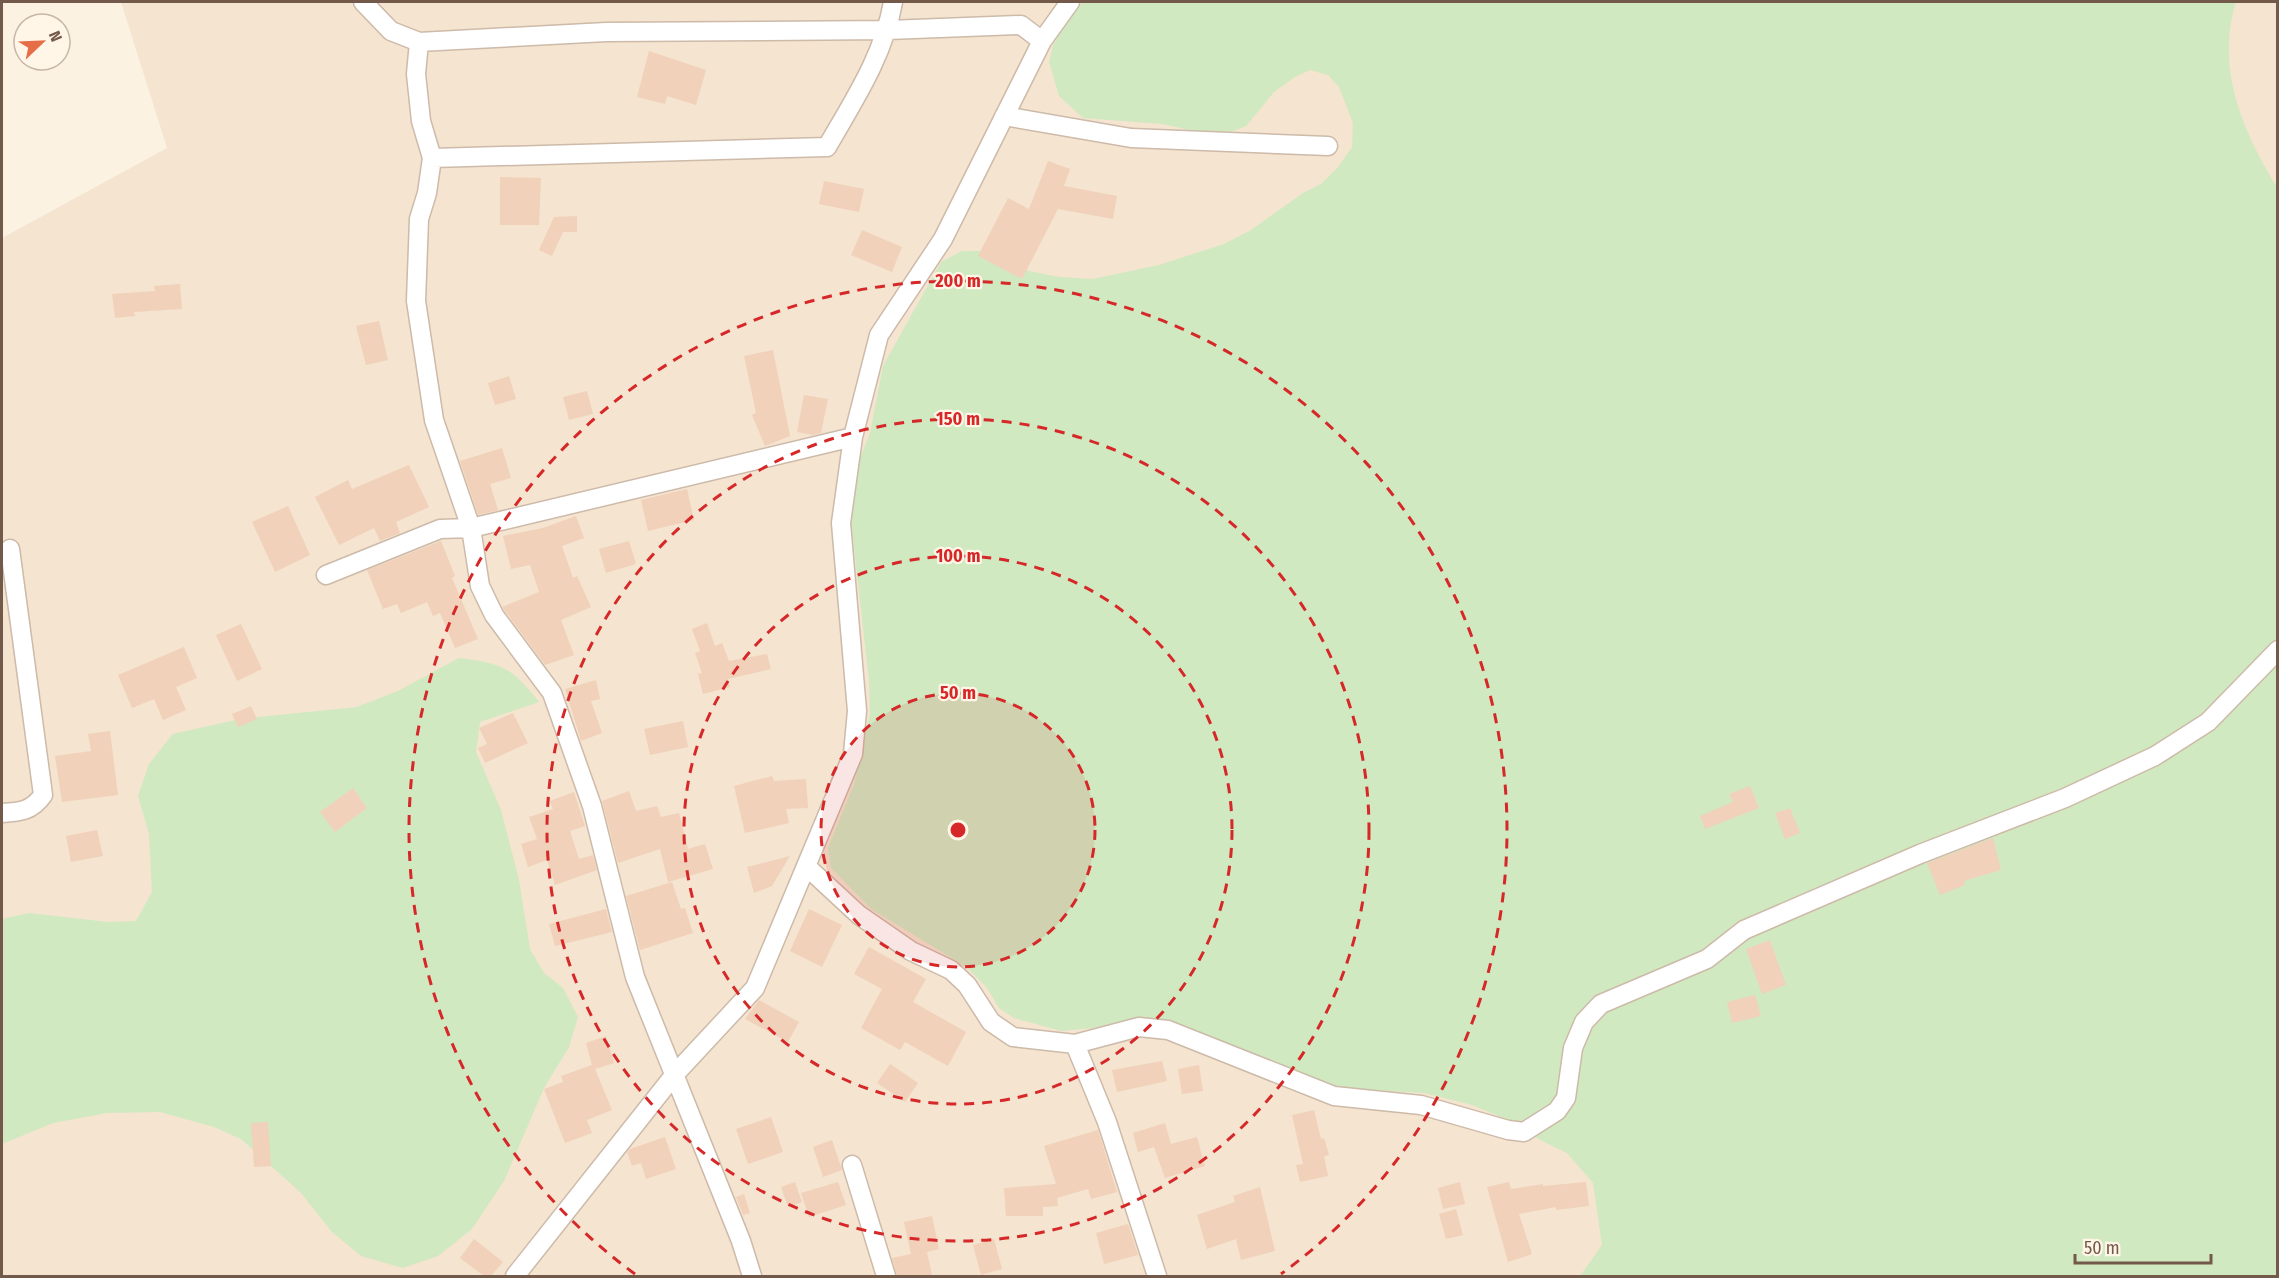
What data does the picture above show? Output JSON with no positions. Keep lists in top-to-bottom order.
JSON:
{
  "scale_bar": "50 m",
  "north": "top right",
  "rings": [
    "200 m",
    "150 m",
    "100 m",
    "50 m"
  ]
}
